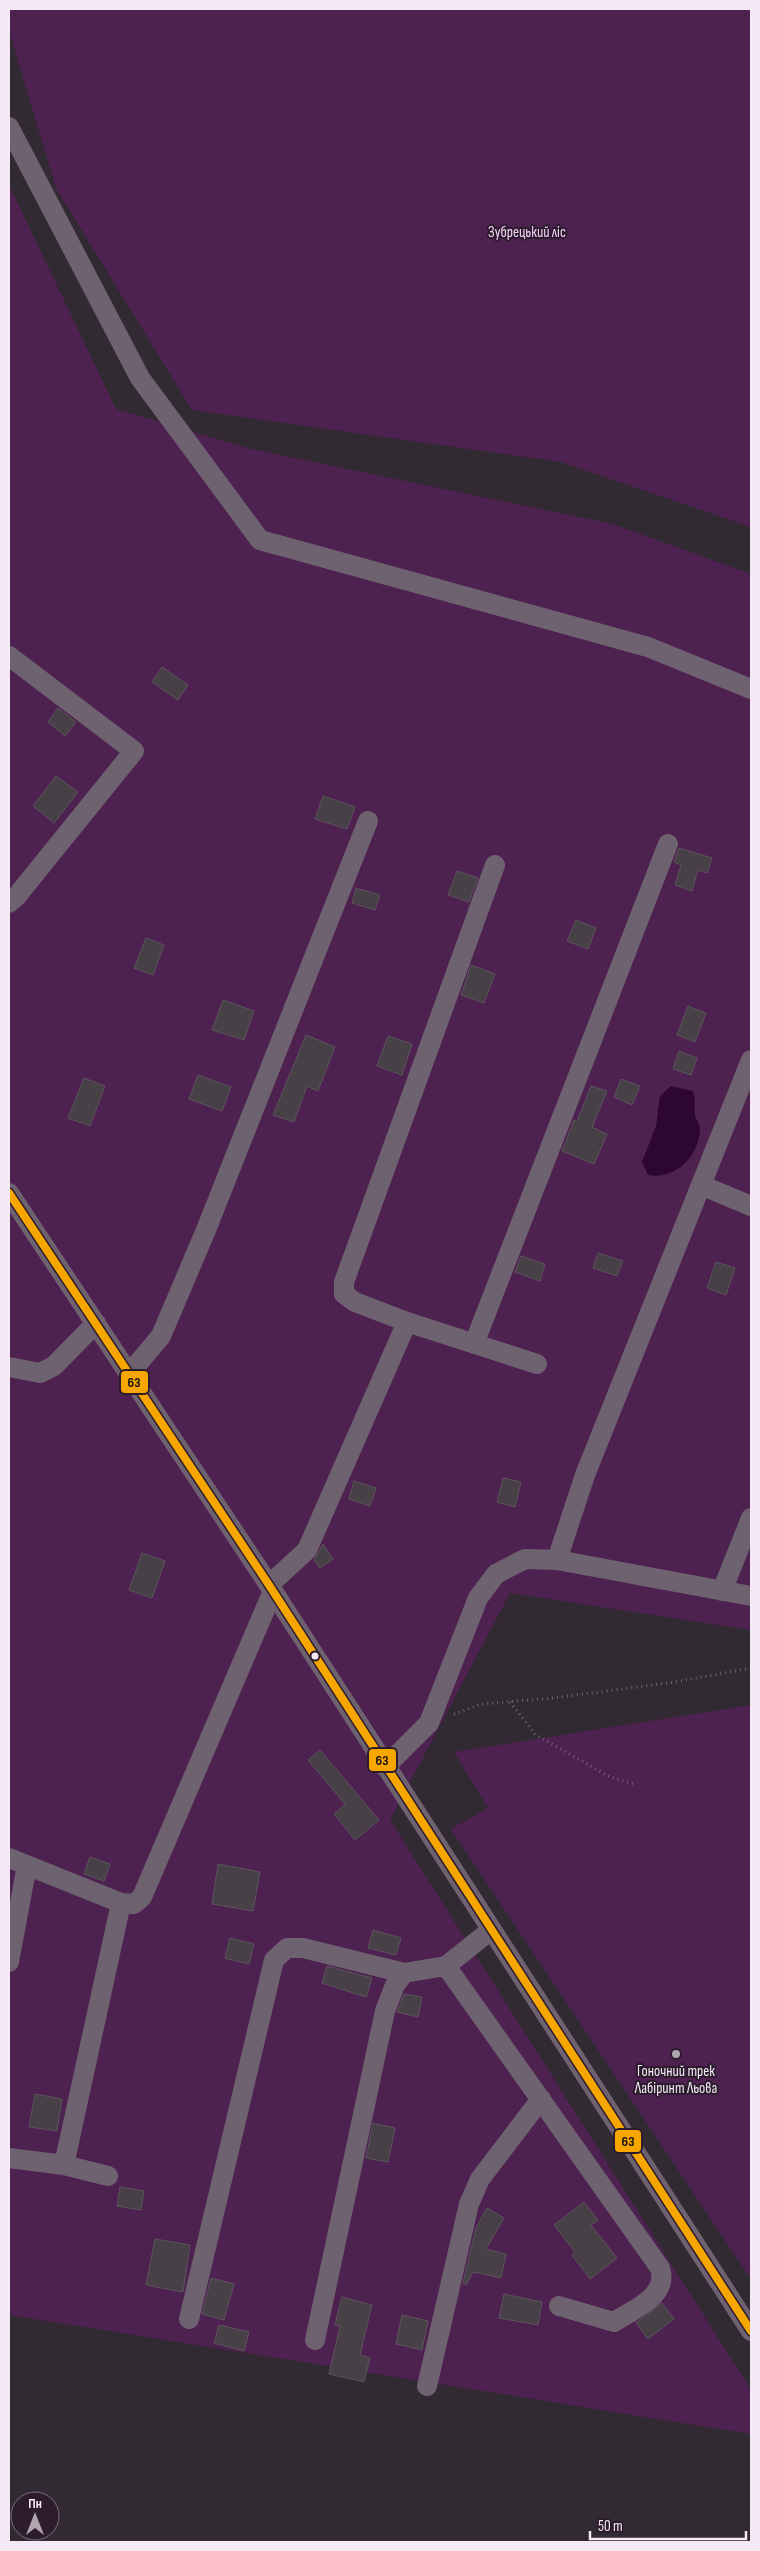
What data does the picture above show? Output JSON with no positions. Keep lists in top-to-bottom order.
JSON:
{
  "parks": ["Зубрецький ліс"],
  "places": ["Гоночний трек Лабіринт Льова"],
  "lines": ["transit line 63"],
  "scale_bar": "50 m",
  "north": "top"
}
